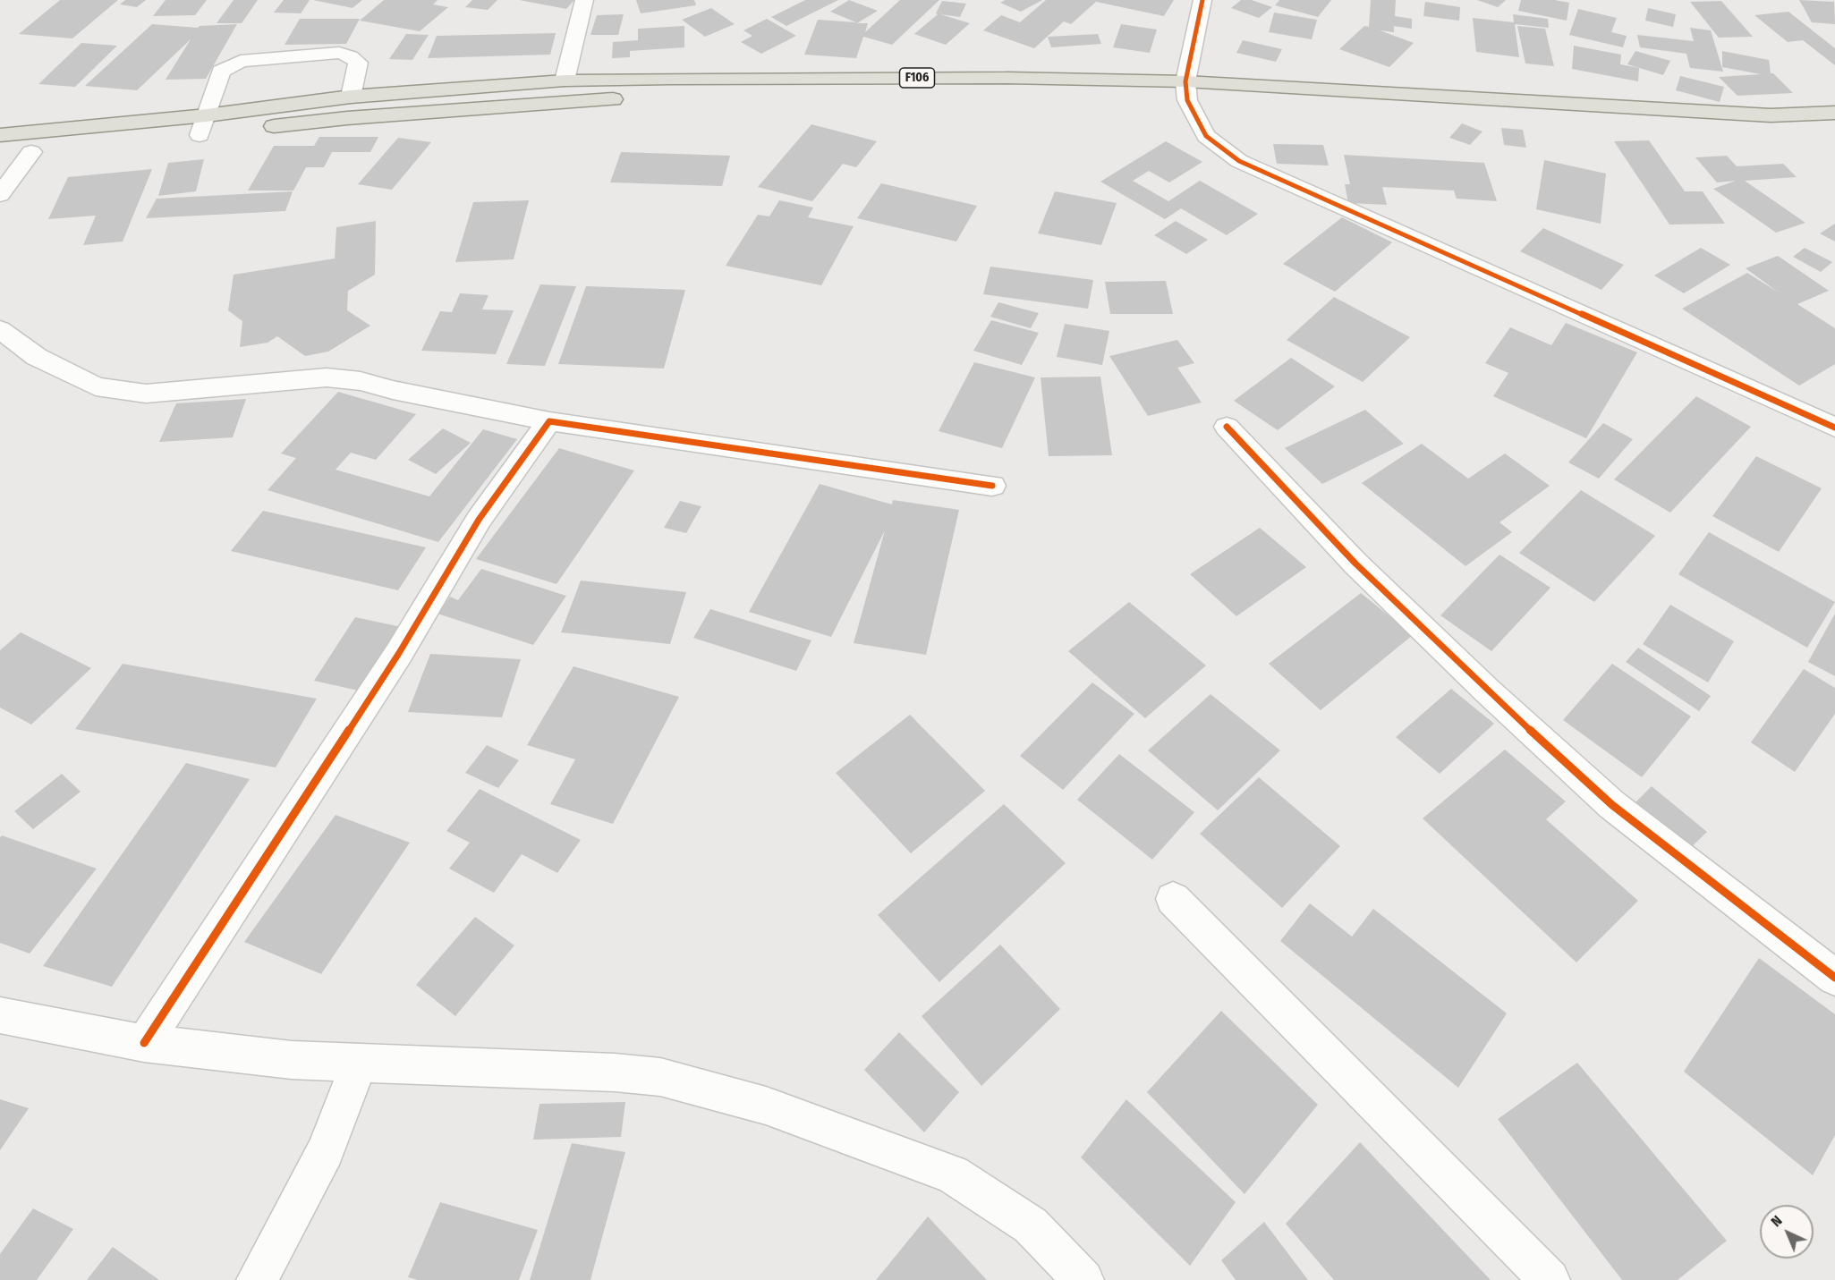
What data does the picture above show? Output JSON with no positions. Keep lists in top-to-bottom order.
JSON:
{
  "streets": {
    "main road": ["F106"]
  },
  "north": "top left"
}
